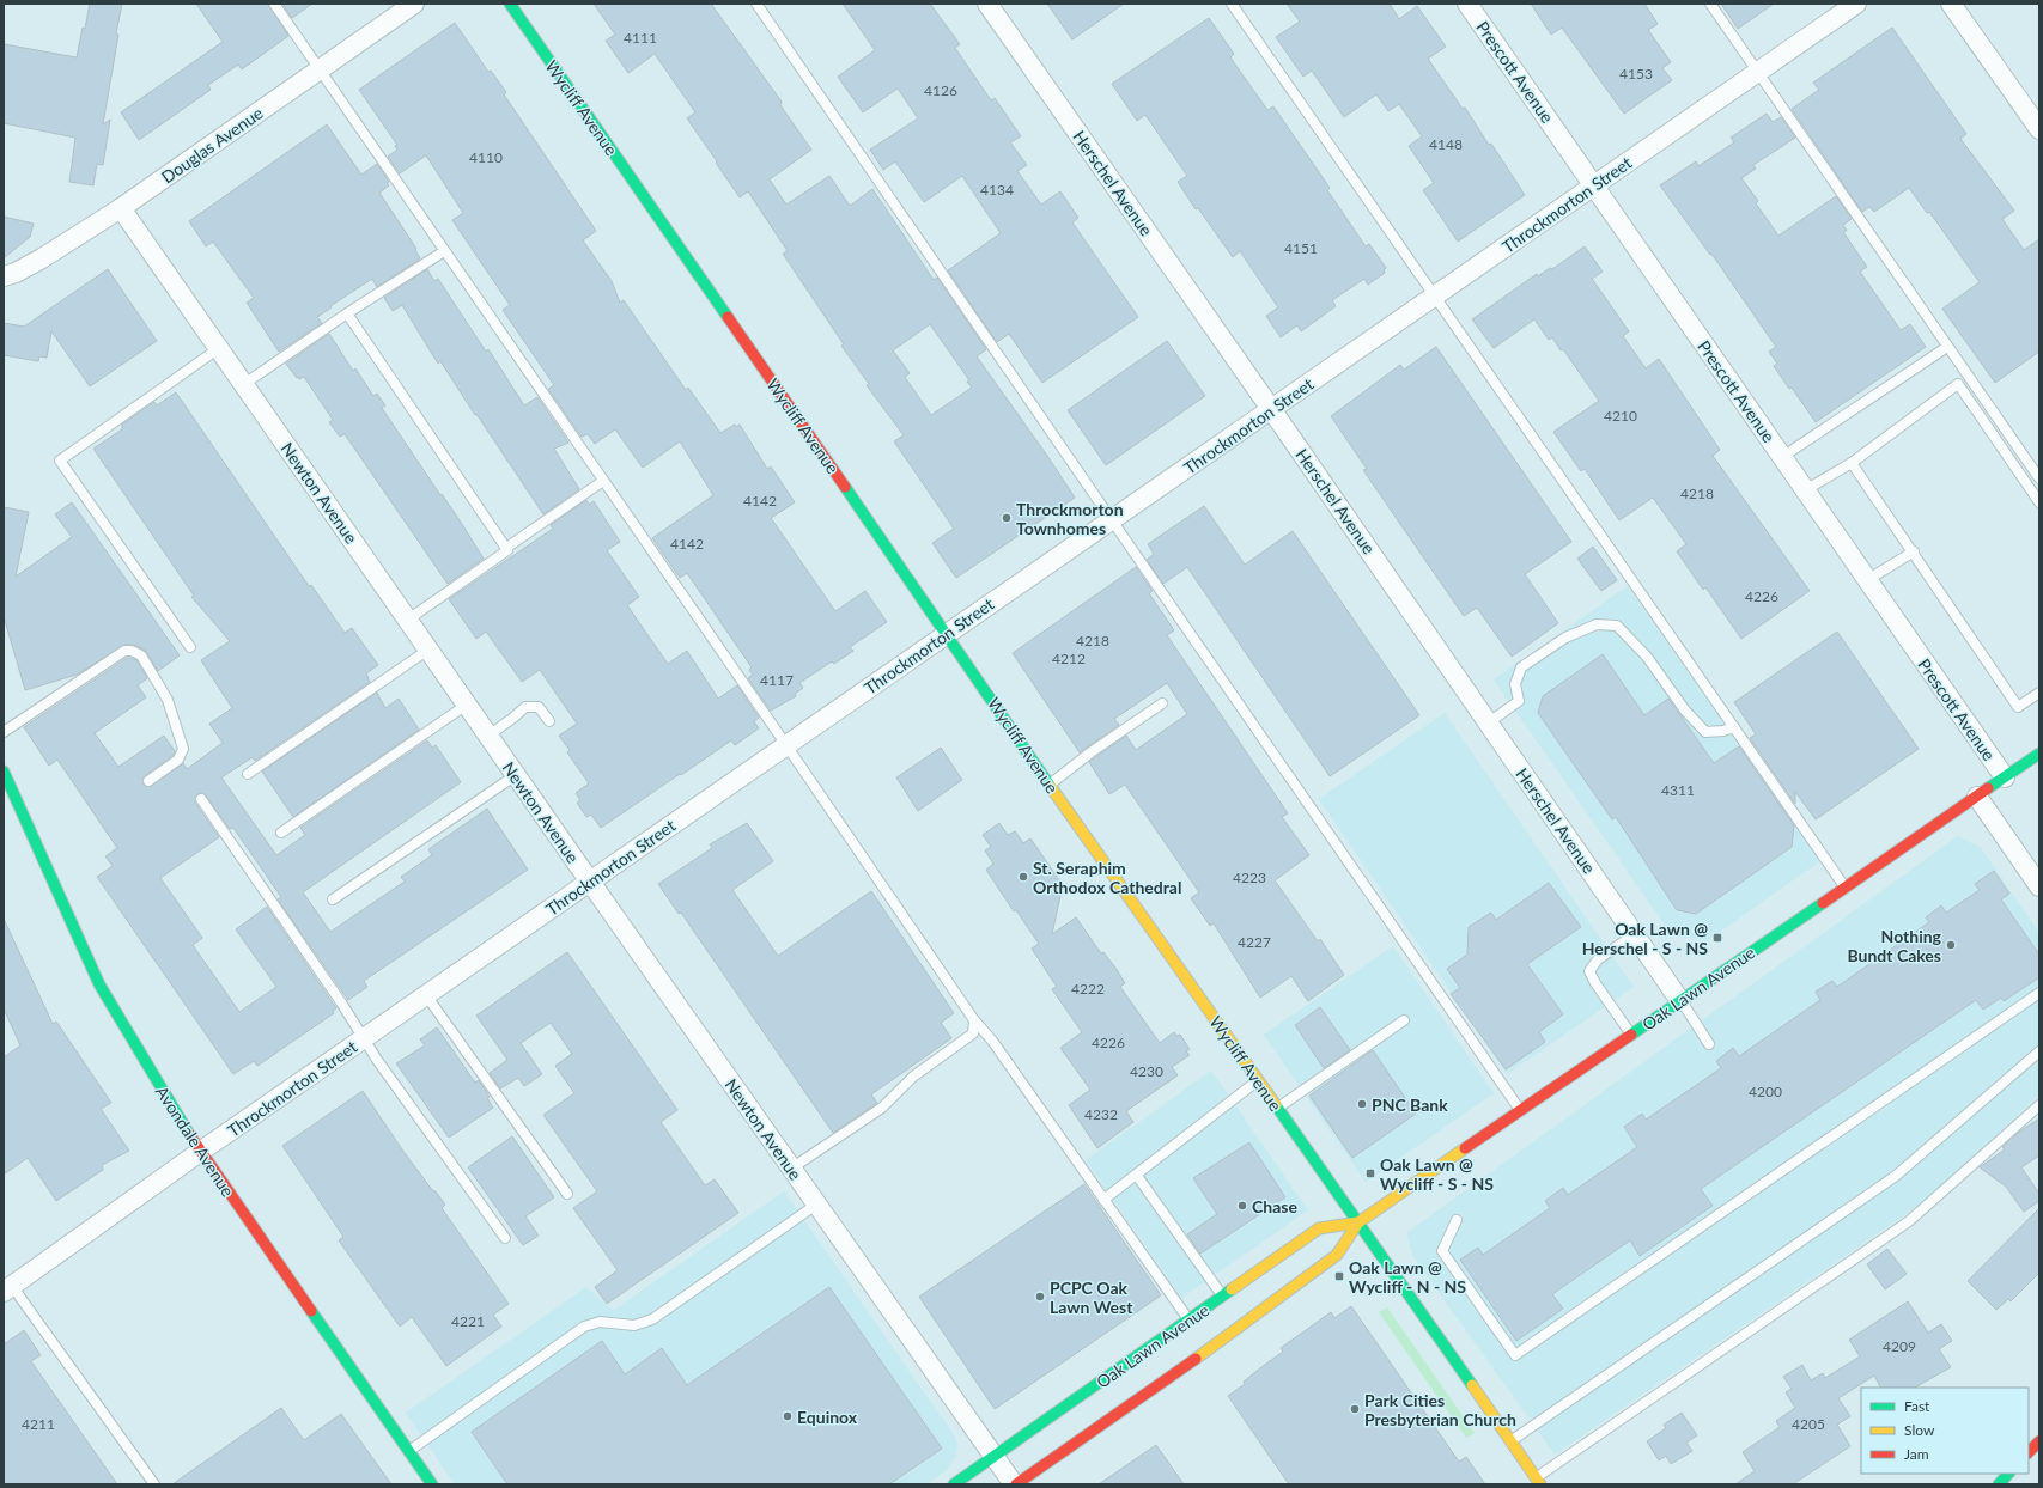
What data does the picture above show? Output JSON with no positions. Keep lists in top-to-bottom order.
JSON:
{
  "streets": {
    "main road": ["Wycliff Avenue", "Oak Lawn Avenue", "Avondale Avenue"],
    "street": [
      "Prescott Avenue",
      "Douglas Avenue",
      "Herschel Avenue",
      "Throckmorton Street",
      "Newton Avenue"
    ]
  },
  "crossings": [
    ["Prescott Avenue", "Throckmorton Street"],
    ["Prescott Avenue", "Oak Lawn Avenue"],
    ["Wycliff Avenue", "Throckmorton Street"],
    ["Wycliff Avenue", "Oak Lawn Avenue"],
    ["Douglas Avenue", "Newton Avenue"],
    ["Herschel Avenue", "Throckmorton Street"],
    ["Herschel Avenue", "Oak Lawn Avenue"],
    ["Throckmorton Street", "Newton Avenue"],
    ["Throckmorton Street", "Avondale Avenue"],
    ["Newton Avenue", "Oak Lawn Avenue"]
  ],
  "places": {
    "other": [
      "Throckmorton Townhomes",
      "St. Seraphim Orthodox Cathedral",
      "Nothing Bundt Cakes",
      "PNC Bank",
      "Chase",
      "PCPC Oak Lawn West",
      "Park Cities Presbyterian Church",
      "Equinox"
    ],
    "transit": ["Oak Lawn @ Herschel - S - NS", "Oak Lawn @ Wycliff - S - NS", "Oak Lawn @ Wycliff - N - NS"]
  },
  "house_numbers": [
    "4111",
    "4153",
    "4126",
    "4148",
    "4110",
    "4134",
    "4151",
    "4210",
    "4218",
    "4142",
    "4142",
    "4226",
    "4218",
    "4212",
    "4117",
    "4311",
    "4223",
    "4227",
    "4222",
    "4226",
    "4230",
    "4200",
    "4232",
    "4221",
    "4209",
    "4211",
    "4205"
  ],
  "legend": ["Fast", "Slow", "Jam"]
}
